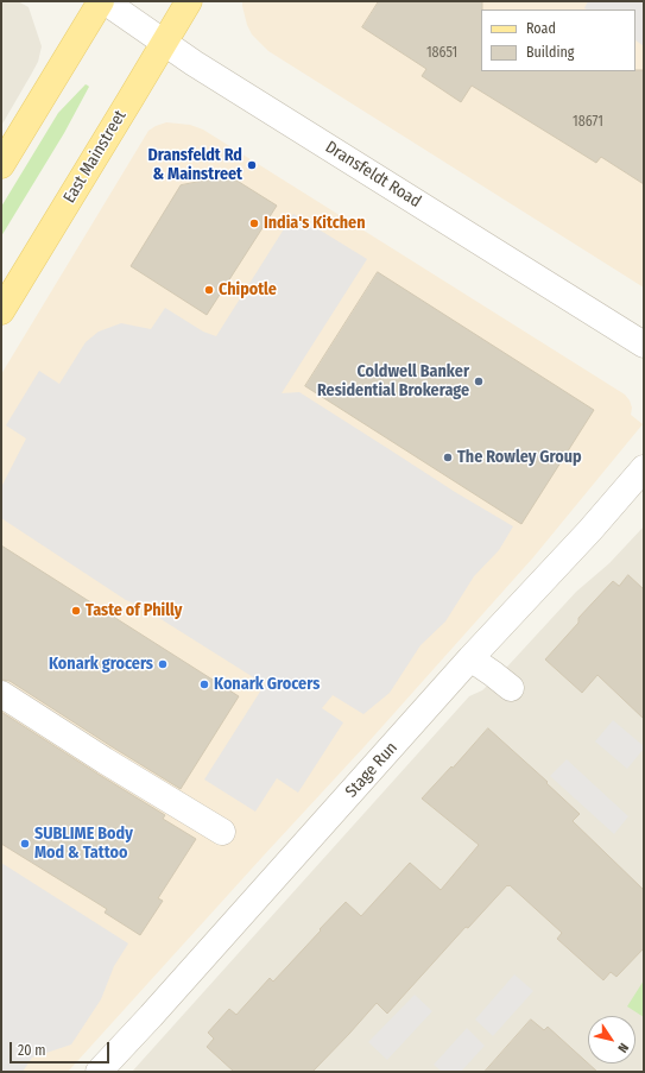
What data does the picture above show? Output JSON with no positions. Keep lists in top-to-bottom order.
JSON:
{
  "streets": {
    "main road": ["East Mainstreet"],
    "street": ["Dransfeldt Road", "Stage Run"]
  },
  "crossings": [
    ["East Mainstreet", "Dransfeldt Road"]
  ],
  "places": [
    "Dransfeldt Rd & Mainstreet",
    "India's Kitchen",
    "Chipotle",
    "Coldwell Banker Residential Brokerage",
    "The Rowley Group",
    "Taste of Philly",
    "Konark grocers",
    "Konark Grocers",
    "SUBLIME Body Mod & Tattoo"
  ],
  "house_numbers": ["18651", "18671"],
  "legend": ["Road", "Building"],
  "scale_bar": "20 m",
  "north": "bottom right"
}
